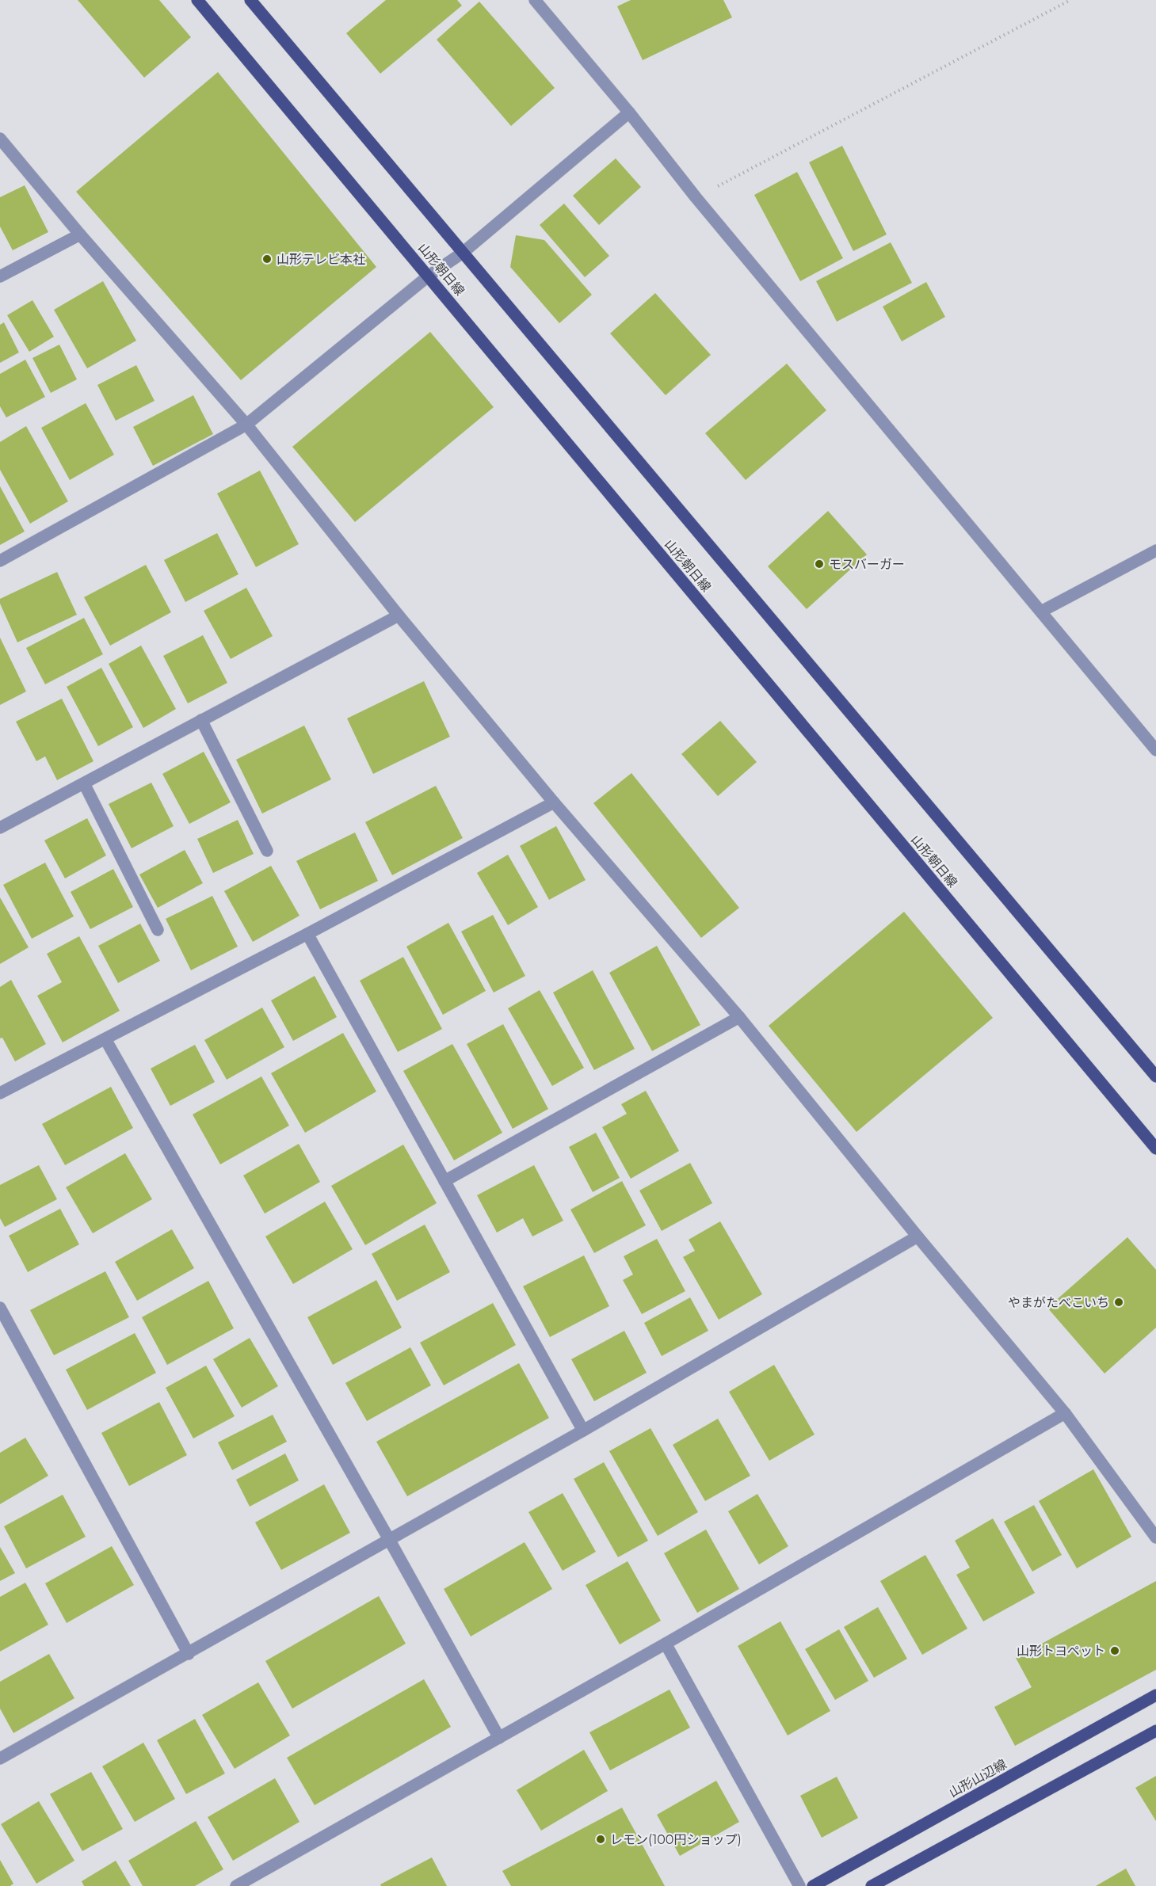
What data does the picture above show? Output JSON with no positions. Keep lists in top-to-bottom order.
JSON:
{
  "streets": {
    "main road": ["山形朝日線", "山形山辺線"]
  },
  "places": [
    "山形テレビ本社",
    "モスバーガー",
    "やまがたべこいち",
    "山形トヨペット",
    "レモン(100円ショップ)"
  ]
}
